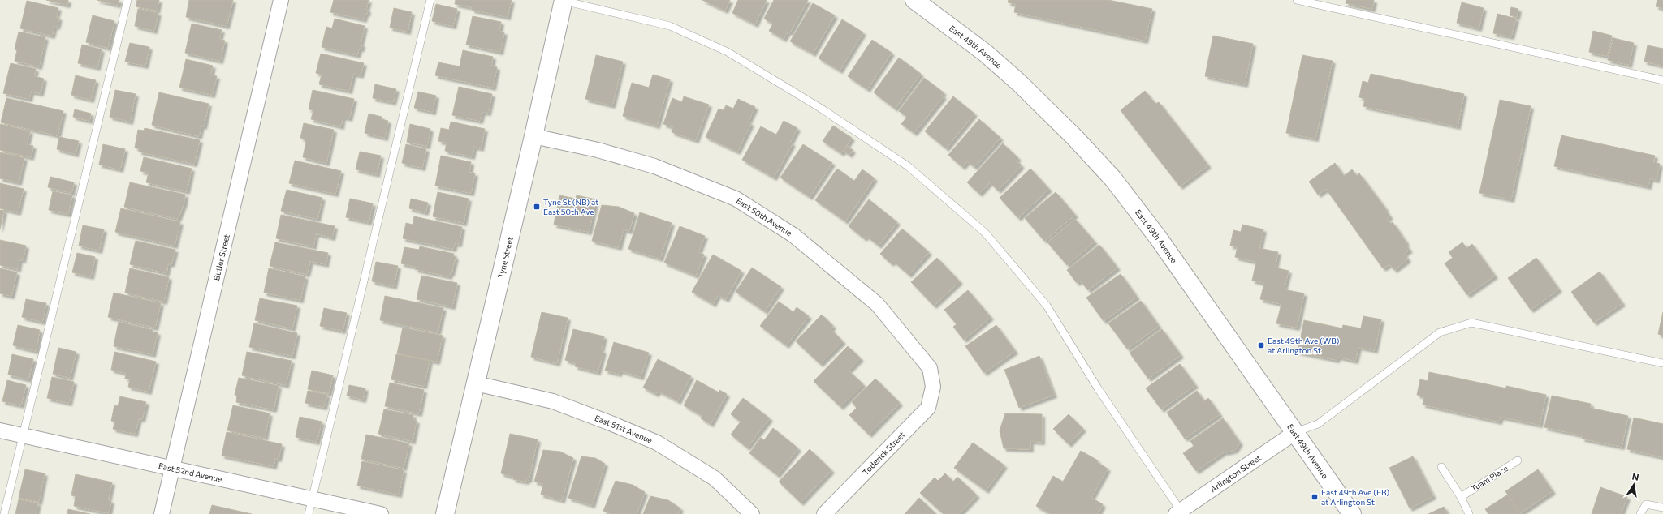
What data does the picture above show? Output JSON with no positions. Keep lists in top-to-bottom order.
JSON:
{
  "streets": {
    "street": [
      "East 49th Avenue",
      "East 50th Avenue",
      "Butler Street",
      "Tyne Street",
      "East 51st Avenue",
      "Toderick Street",
      "East 52nd Avenue",
      "Arlington Street"
    ],
    "lane": ["Tuam Place"]
  },
  "crossings": [
    ["East 49th Avenue", "Arlington Street"],
    ["East 50th Avenue", "Tyne Street"],
    ["East 50th Avenue", "Toderick Street"],
    ["Butler Street", "East 52nd Avenue"],
    ["Tyne Street", "East 51st Avenue"]
  ],
  "places": {
    "transit": ["Tyne St (NB) at East 50th Ave", "East 49th Ave (WB) at Arlington St", "East 49th Ave (EB) at Arlington St"]
  },
  "north": "top"
}
